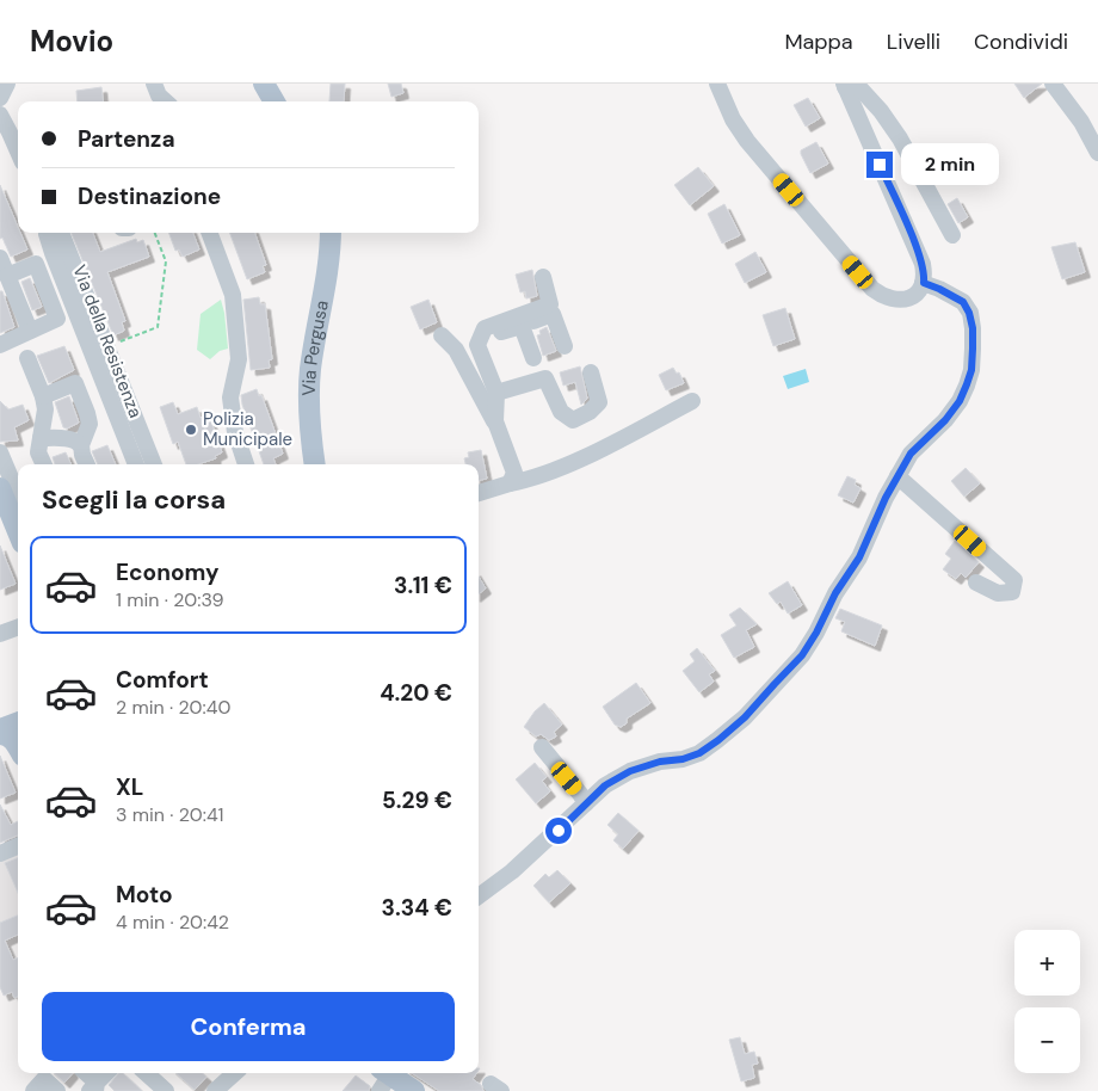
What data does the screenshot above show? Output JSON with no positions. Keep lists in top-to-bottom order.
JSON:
{
  "streets": {
    "main road": ["Via Pergusa"],
    "street": ["Via della Resistenza"]
  },
  "places": ["Polizia Municipale"],
  "page": {
    "header": "Movio",
    "nav": ["Mappa", "Livelli", "Condividi"],
    "banner": ["Partenza", "Destinazione"],
    "bubble": "2 min",
    "heading": "Scegli la corsa",
    "list": [
      {
        "name": "Economy",
        "note": "1 min · 20:39",
        "value": "3.11 €"
      },
      {
        "name": "Comfort",
        "note": "2 min · 20:40",
        "value": "4.20 €"
      },
      {
        "name": "XL",
        "note": "3 min · 20:41",
        "value": "5.29 €"
      },
      {
        "name": "Moto",
        "note": "4 min · 20:42",
        "value": "3.34 €"
      }
    ],
    "map_buttons": ["+", "−"],
    "buttons": "Conferma"
  }
}
